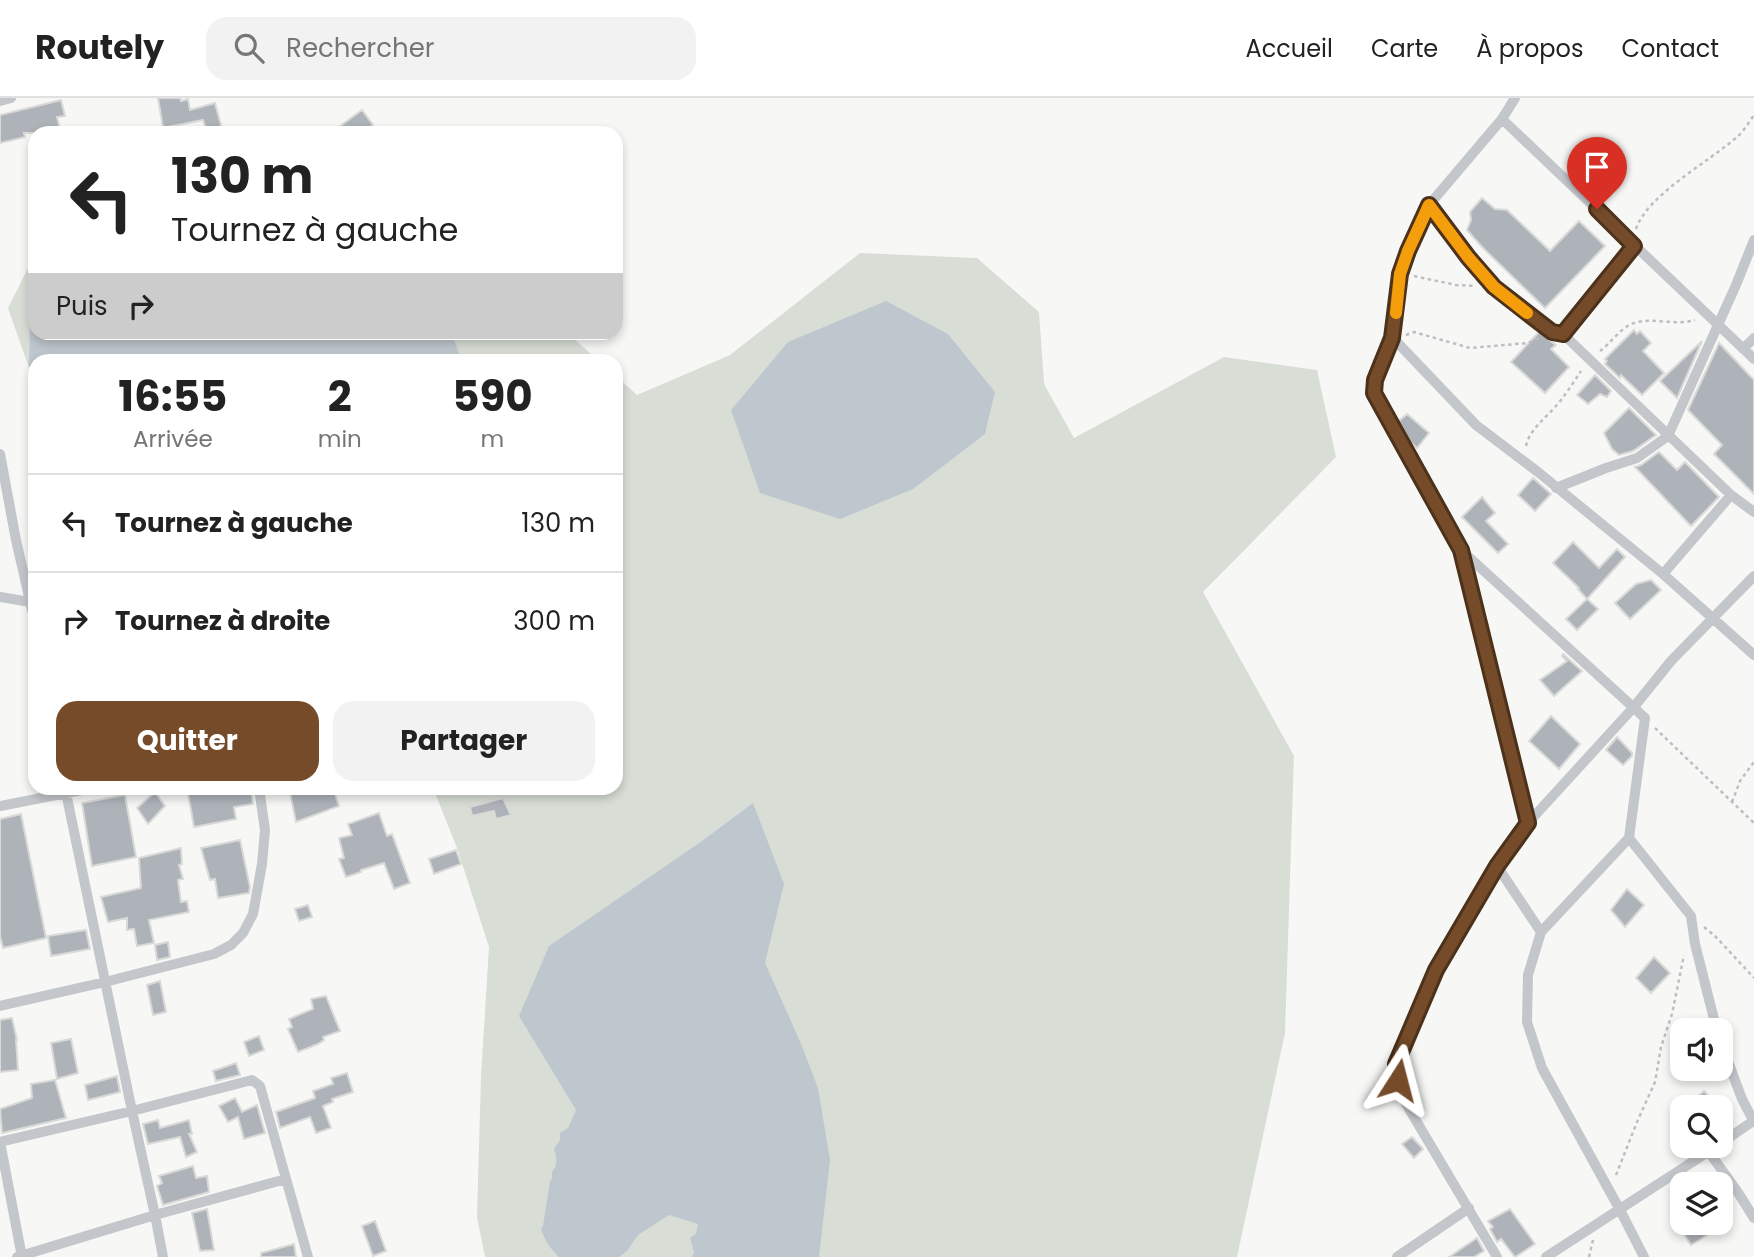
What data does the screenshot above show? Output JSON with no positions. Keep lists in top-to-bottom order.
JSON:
{
  "page": {
    "header": "Routely",
    "search": "Rechercher",
    "nav": [
      "Accueil",
      "Carte",
      "À propos",
      "Contact"
    ],
    "turn": ["130 m", "Tournez à gauche"],
    "then": "Puis",
    "eta": [
      "16:55",
      "Arrivée",
      "2",
      "min",
      "590",
      "m"
    ],
    "list": [
      {
        "name": "Tournez à gauche",
        "value": "130 m"
      },
      {
        "name": "Tournez à droite",
        "value": "300 m"
      }
    ],
    "buttons": ["Quitter", "Partager"]
  }
}
